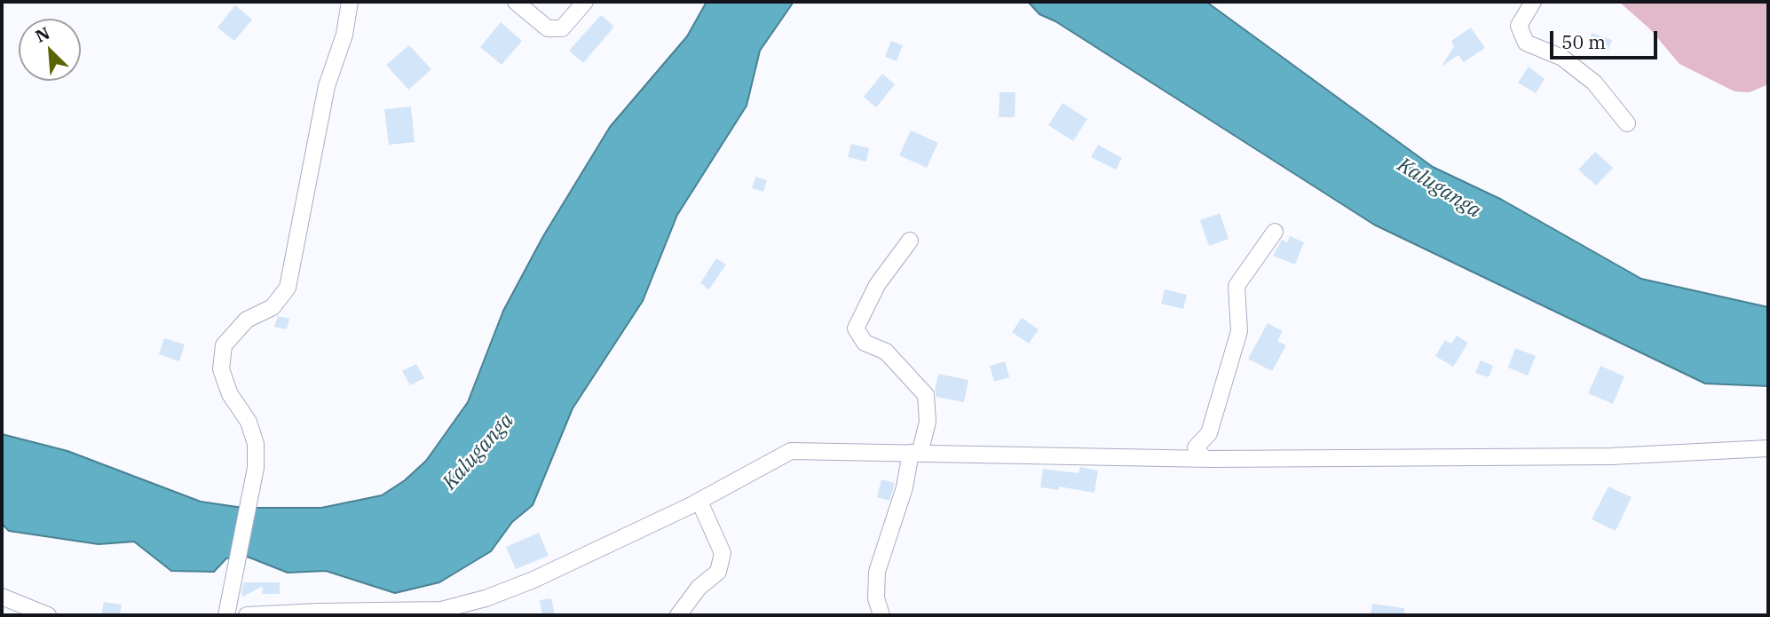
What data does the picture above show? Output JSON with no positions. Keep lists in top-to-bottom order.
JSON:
{
  "water": ["Kaluganga"],
  "scale_bar": "50 m",
  "north": "top left"
}
